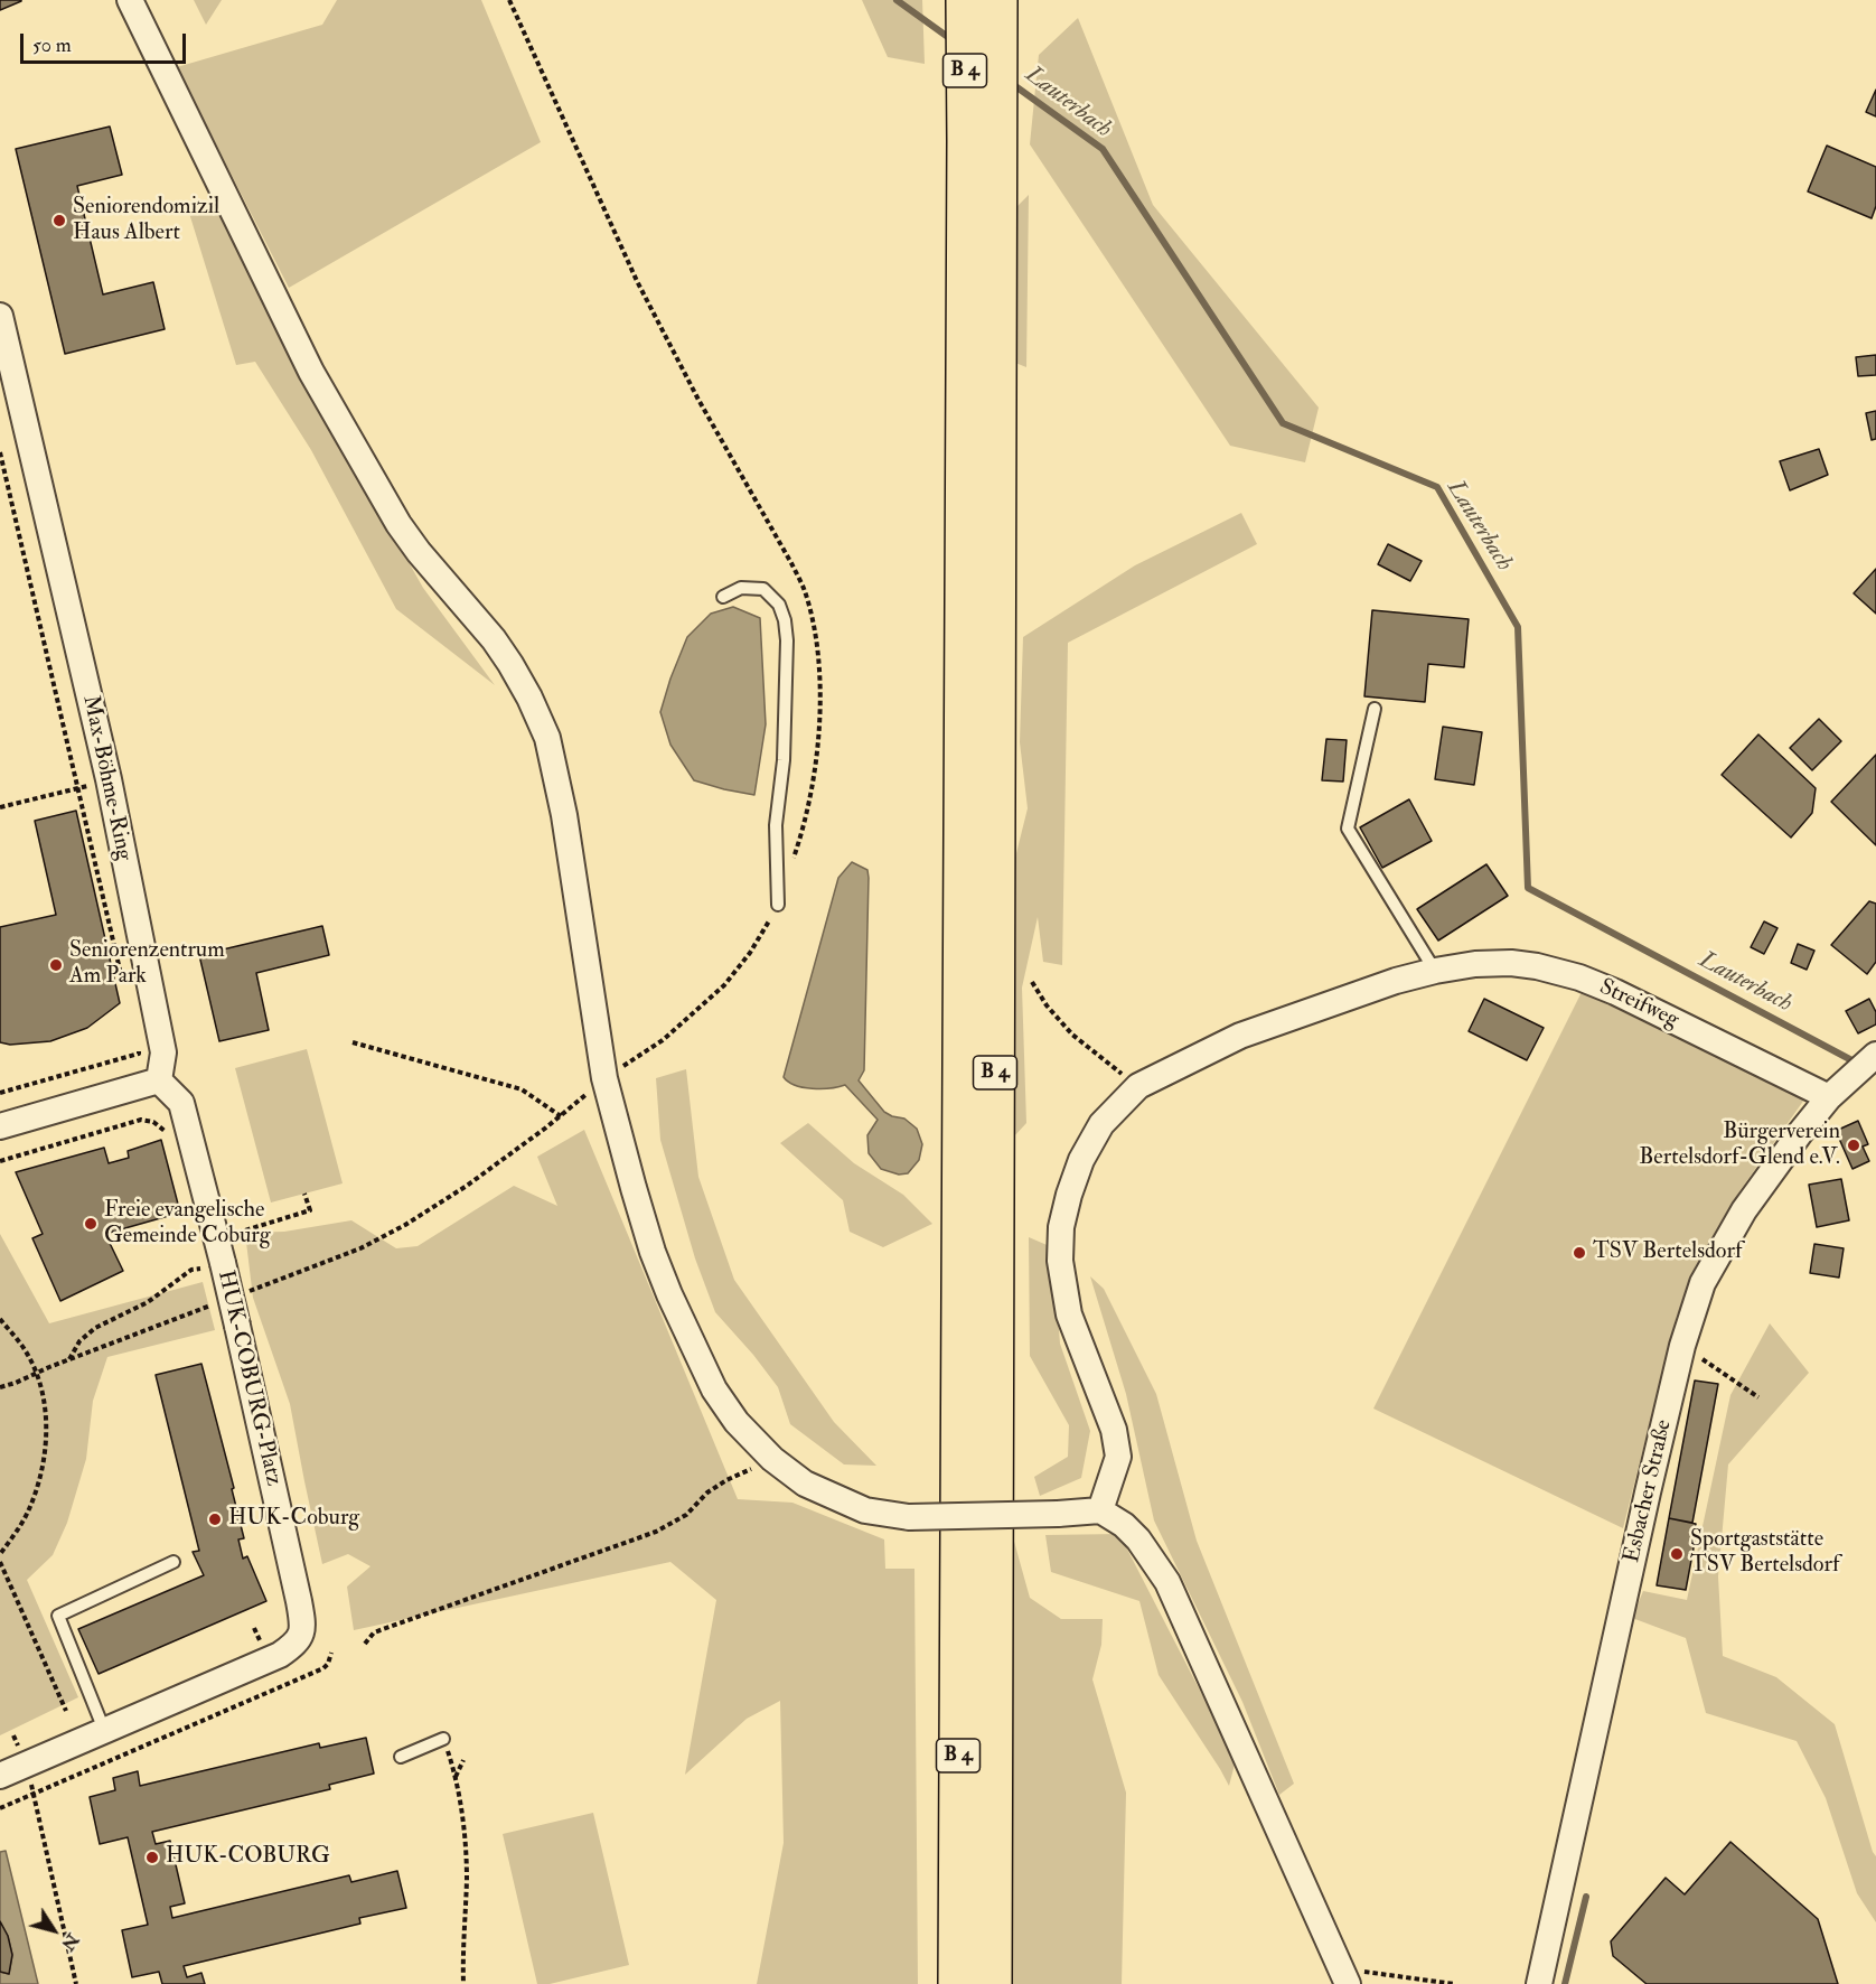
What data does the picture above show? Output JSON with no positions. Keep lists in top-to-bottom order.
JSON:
{
  "streets": {
    "highway": ["B 4"],
    "street": [
      "Max-Böhme-Ring",
      "Streifweg",
      "HUK-COBURG-Platz",
      "Esbacher Straße"
    ]
  },
  "crossings": [
    ["Max-Böhme-Ring", "HUK-COBURG-Platz"],
    ["Streifweg", "Esbacher Straße"]
  ],
  "water": ["Lauterbach"],
  "places": [
    "Seniorendomizil Haus Albert",
    "Seniorenzentrum Am Park",
    "Bürgerverein Bertelsdorf-Glend e.V.",
    "Freie evangelische Gemeinde Coburg",
    "TSV Bertelsdorf",
    "HUK-Coburg",
    "Sportgaststätte TSV Bertelsdorf",
    "HUK-COBURG"
  ],
  "scale_bar": "50 m",
  "north": "bottom right"
}
